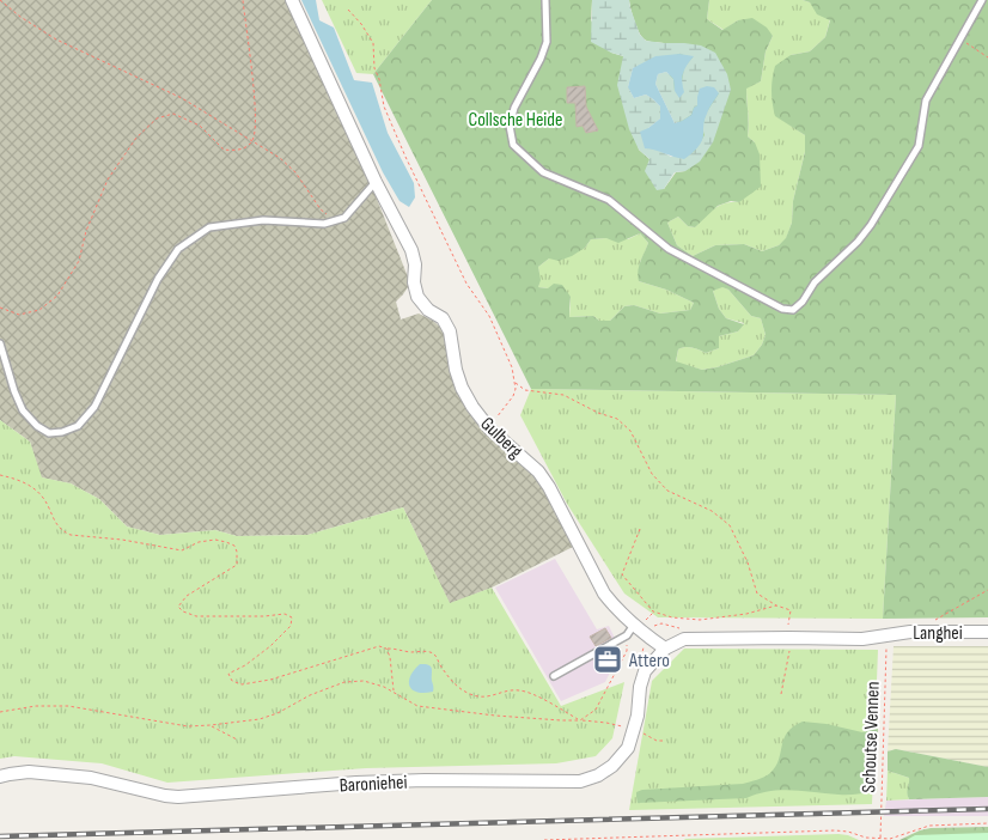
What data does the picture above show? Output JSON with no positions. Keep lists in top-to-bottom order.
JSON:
{
  "streets": {
    "street": ["Gulberg", "Langhei", "Baroniehei"],
    "path": ["Schoutse Vennen"]
  },
  "crossings": [
    ["Gulberg", "Baroniehei"],
    ["Langhei", "Schoutse Vennen"]
  ],
  "parks": ["Collsche Heide"],
  "places": {
    "office": ["Attero"]
  }
}
